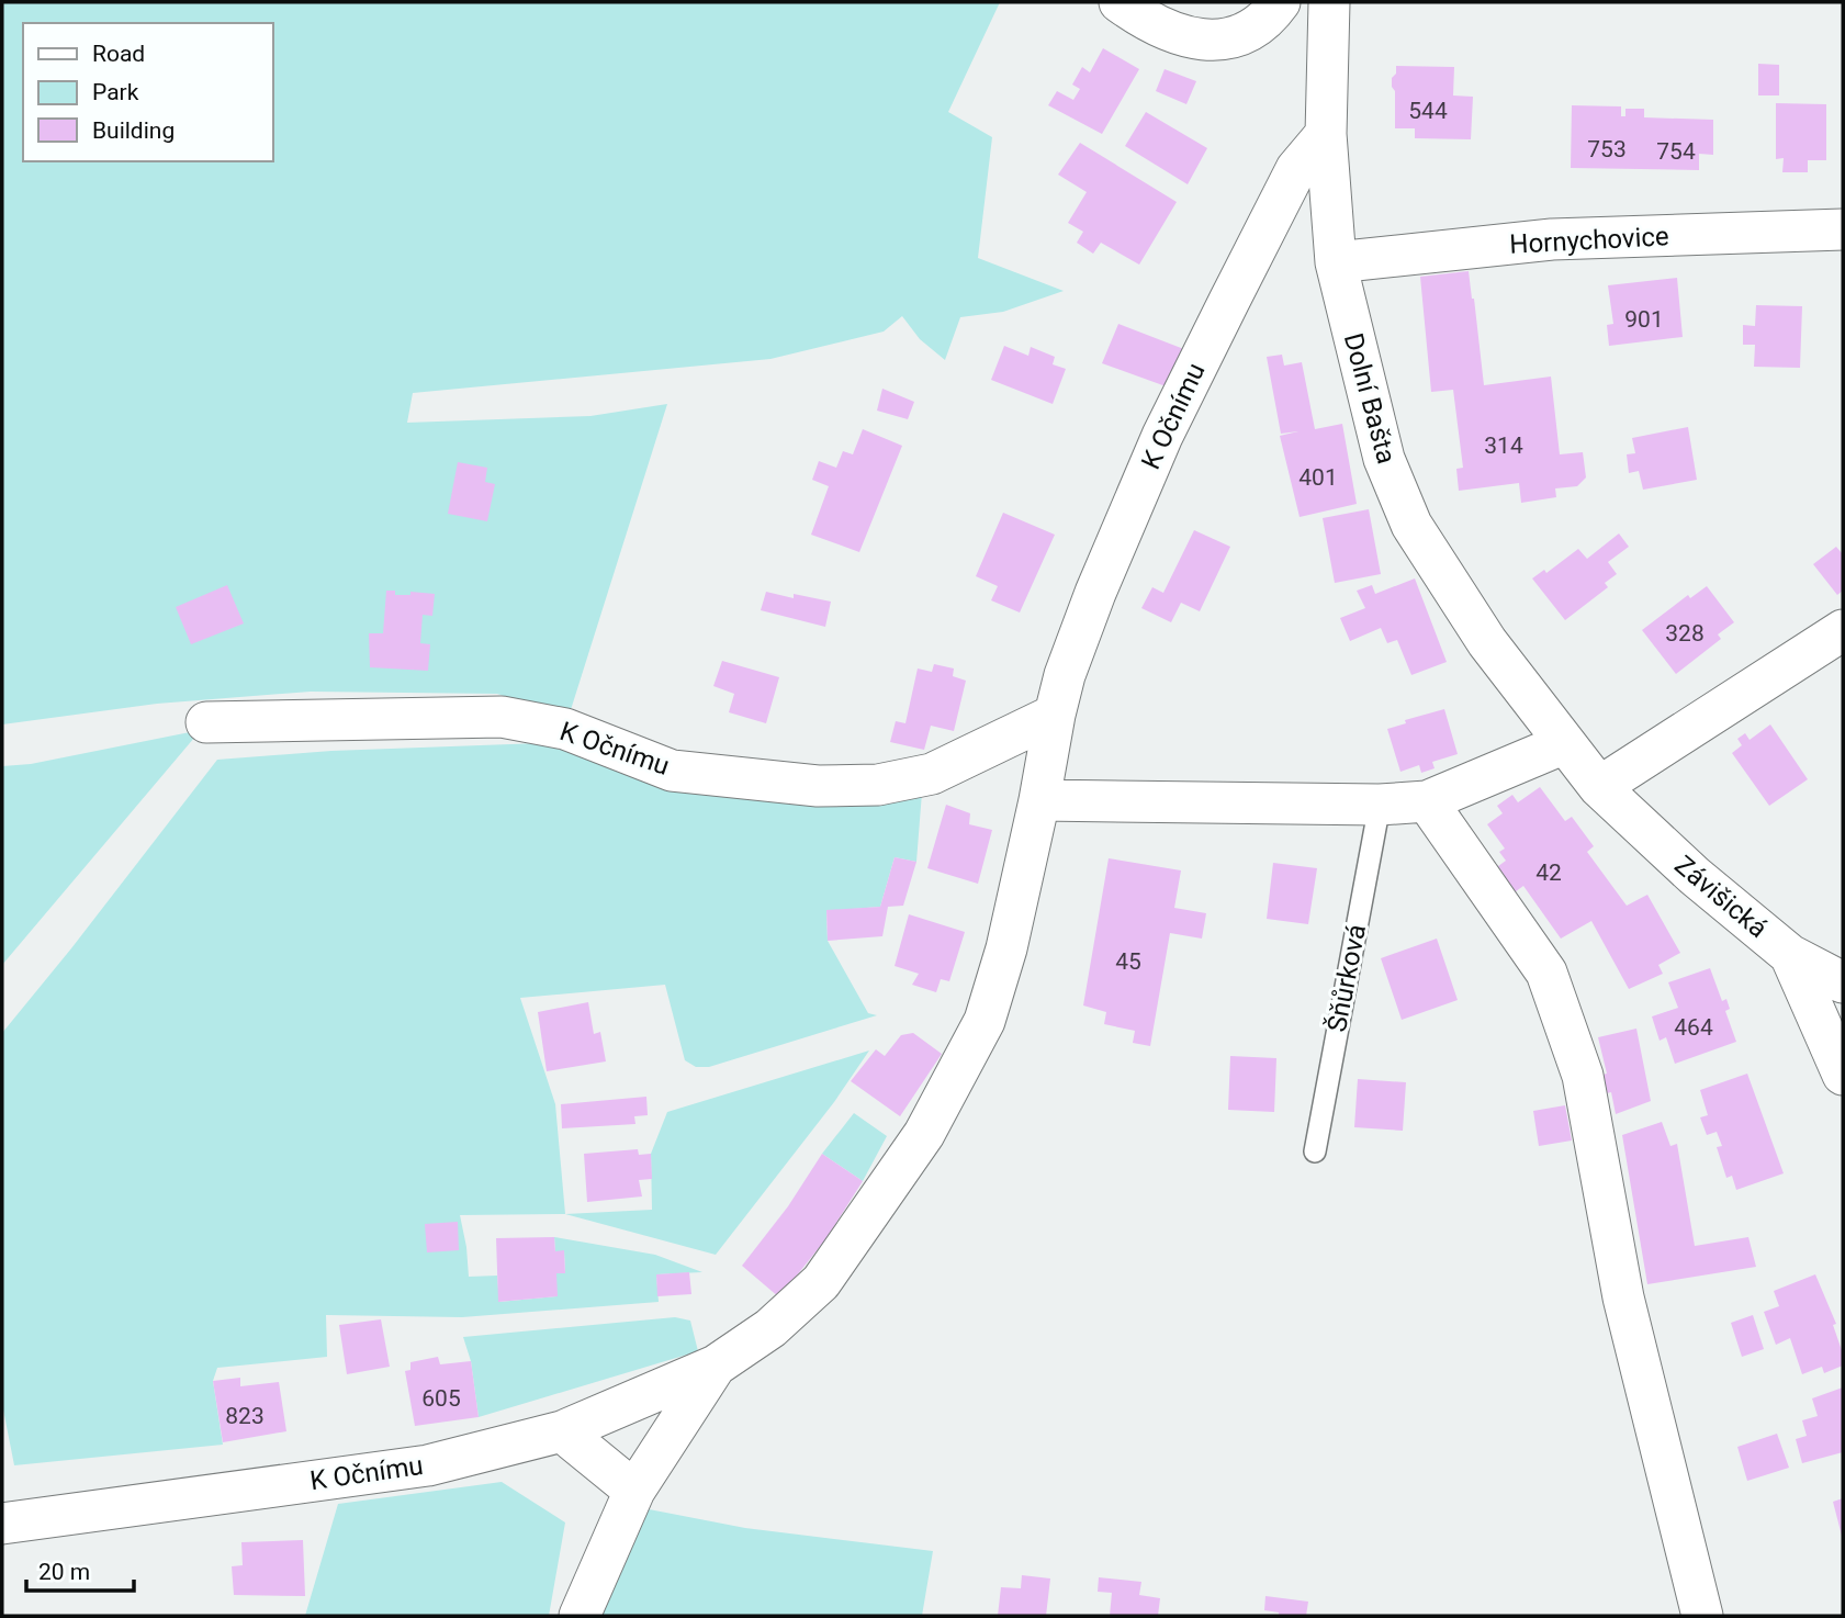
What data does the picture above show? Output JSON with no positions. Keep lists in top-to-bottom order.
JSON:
{
  "streets": {
    "street": [
      "Hornychovice",
      "Dolní Bašta",
      "K Očnímu",
      "Závišická"
    ],
    "lane": ["Šňůrková"]
  },
  "crossings": [
    ["Hornychovice", "Dolní Bašta"],
    ["Dolní Bašta", "K Očnímu"],
    ["Dolní Bašta", "Závišická"]
  ],
  "house_numbers": [
    "544",
    "753",
    "754",
    "901",
    "314",
    "401",
    "328",
    "42",
    "45",
    "464",
    "605",
    "823"
  ],
  "legend": ["Road", "Park", "Building"],
  "scale_bar": "20 m"
}
